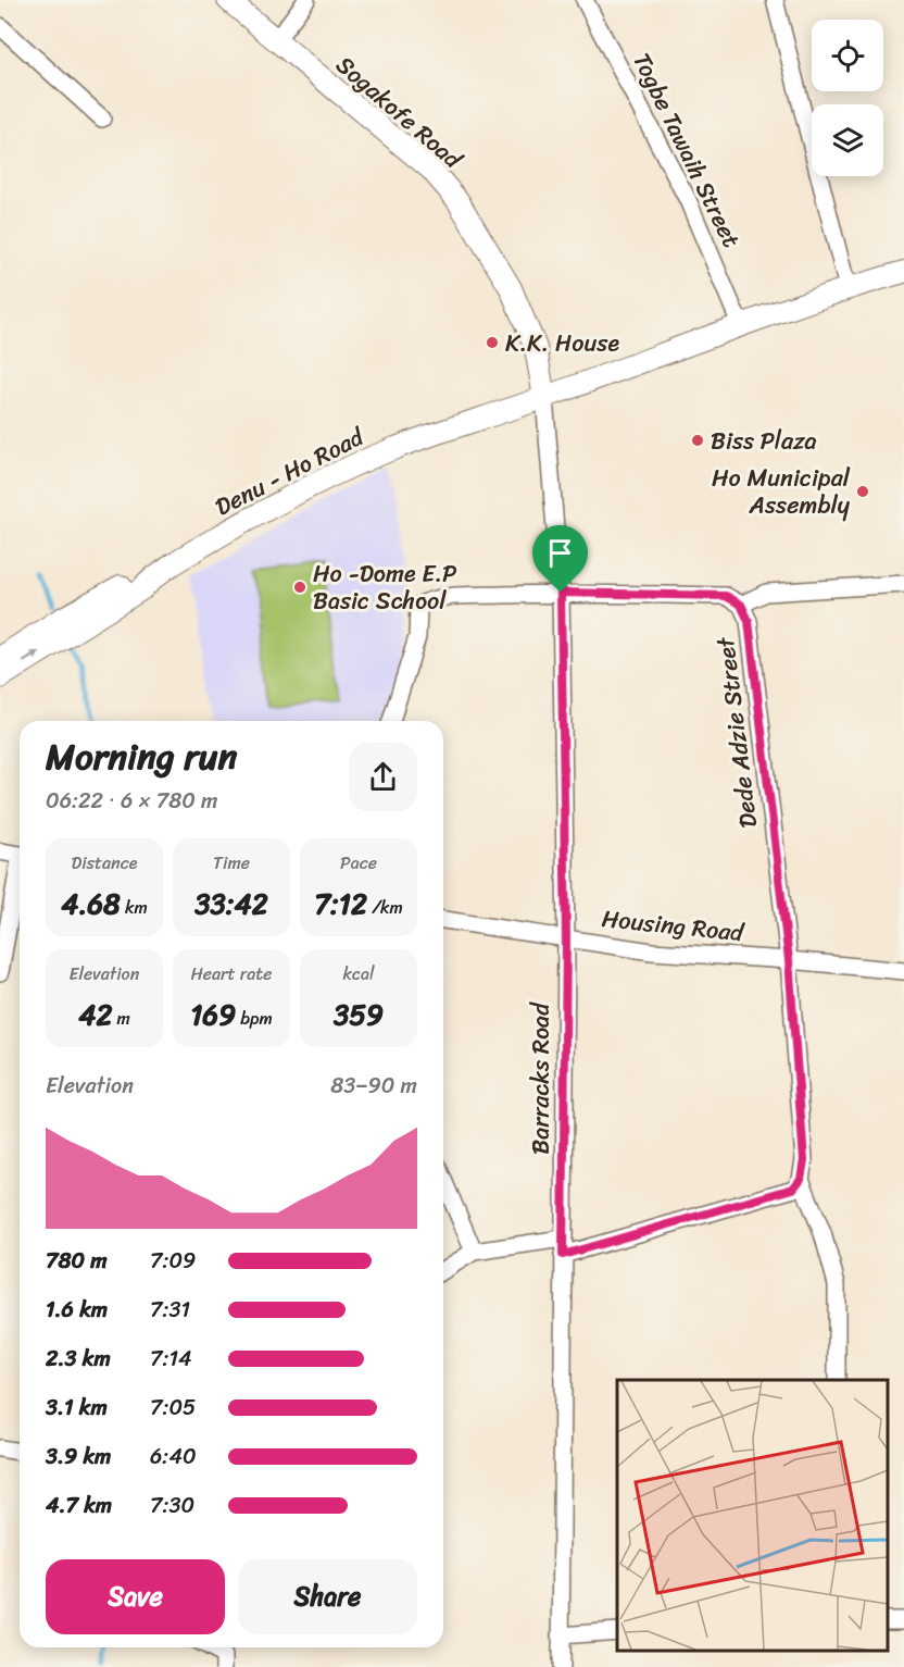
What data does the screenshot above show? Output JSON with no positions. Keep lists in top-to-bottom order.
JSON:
{
  "streets": {
    "main road": ["Sogakofe Road", "Denu - Ho Road"],
    "street": [
      "Togbe Tawaih Street",
      "Dede Adzie Street",
      "Housing Road",
      "Barracks Road"
    ]
  },
  "crossings": [
    ["Sogakofe Road", "Denu - Ho Road"],
    ["Sogakofe Road", "Barracks Road"],
    ["Togbe Tawaih Street", "Denu - Ho Road"],
    ["Denu - Ho Road", "Barracks Road"],
    ["Dede Adzie Street", "Housing Road"],
    ["Dede Adzie Street", "Barracks Road"],
    ["Housing Road", "Barracks Road"]
  ],
  "places": [
    "K.K. House",
    "Biss Plaza",
    "Ho Municipal Assembly",
    "Ho -Dome E.P Basic School"
  ],
  "page": {
    "heading": ["Morning run", "06:22 · 6 × 780 m"],
    "stats": [
      ["Distance", "4.68 km"],
      ["Time", "33:42"],
      ["Pace", "7:12 /km"],
      ["Elevation", "42 m"],
      ["Heart rate", "169 bpm"],
      ["kcal", "359"]
    ],
    "chart": ["Elevation", "83–90 m"],
    "list": [
      {
        "name": "780 m",
        "note": "7:09"
      },
      {
        "name": "1.6 km",
        "note": "7:31"
      },
      {
        "name": "2.3 km",
        "note": "7:14"
      },
      {
        "name": "3.1 km",
        "note": "7:05"
      },
      {
        "name": "3.9 km",
        "note": "6:40"
      },
      {
        "name": "4.7 km",
        "note": "7:30"
      }
    ],
    "buttons": ["Save", "Share"]
  }
}
